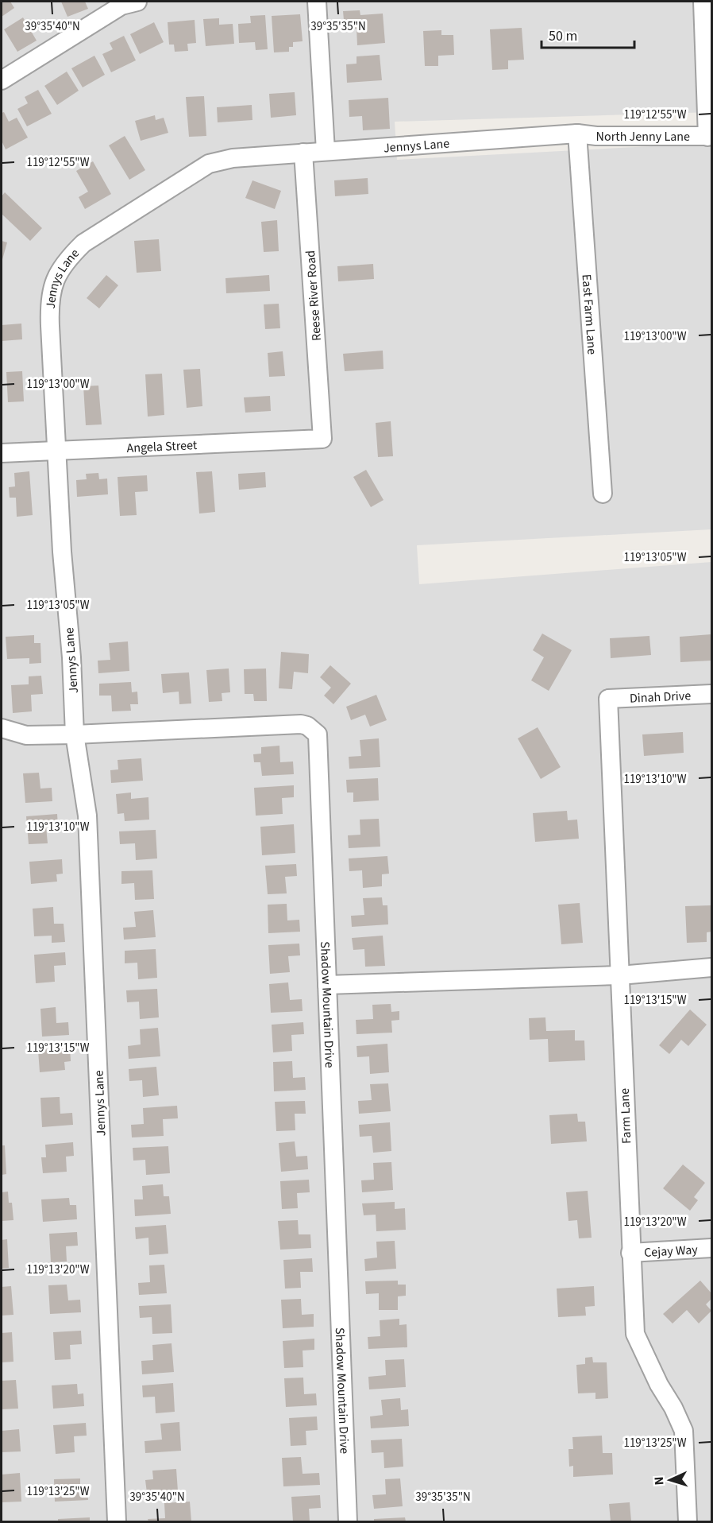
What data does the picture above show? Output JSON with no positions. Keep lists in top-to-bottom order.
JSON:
{
  "streets": {
    "street": [
      "North Jenny Lane",
      "Jennys Lane",
      "Reese River Road",
      "East Farm Lane",
      "Angela Street",
      "Dinah Drive",
      "Shadow Mountain Drive",
      "Farm Lane",
      "Cejay Way"
    ]
  },
  "crossings": [
    ["North Jenny Lane", "Jennys Lane"],
    ["North Jenny Lane", "East Farm Lane"],
    ["Jennys Lane", "Reese River Road"],
    ["Jennys Lane", "East Farm Lane"],
    ["Jennys Lane", "Angela Street"],
    ["Jennys Lane", "Shadow Mountain Drive"],
    ["Reese River Road", "Angela Street"],
    ["Dinah Drive", "Farm Lane"],
    ["Farm Lane", "Cejay Way"]
  ],
  "scale_bar": "50 m",
  "north": "left",
  "coordinates": [
    "39°35'40\"N",
    "39°35'35\"N",
    "119°12'55\"W",
    "119°13'00\"W",
    "119°13'05\"W",
    "119°13'10\"W",
    "119°13'15\"W",
    "119°13'20\"W",
    "119°13'25\"W"
  ]
}
